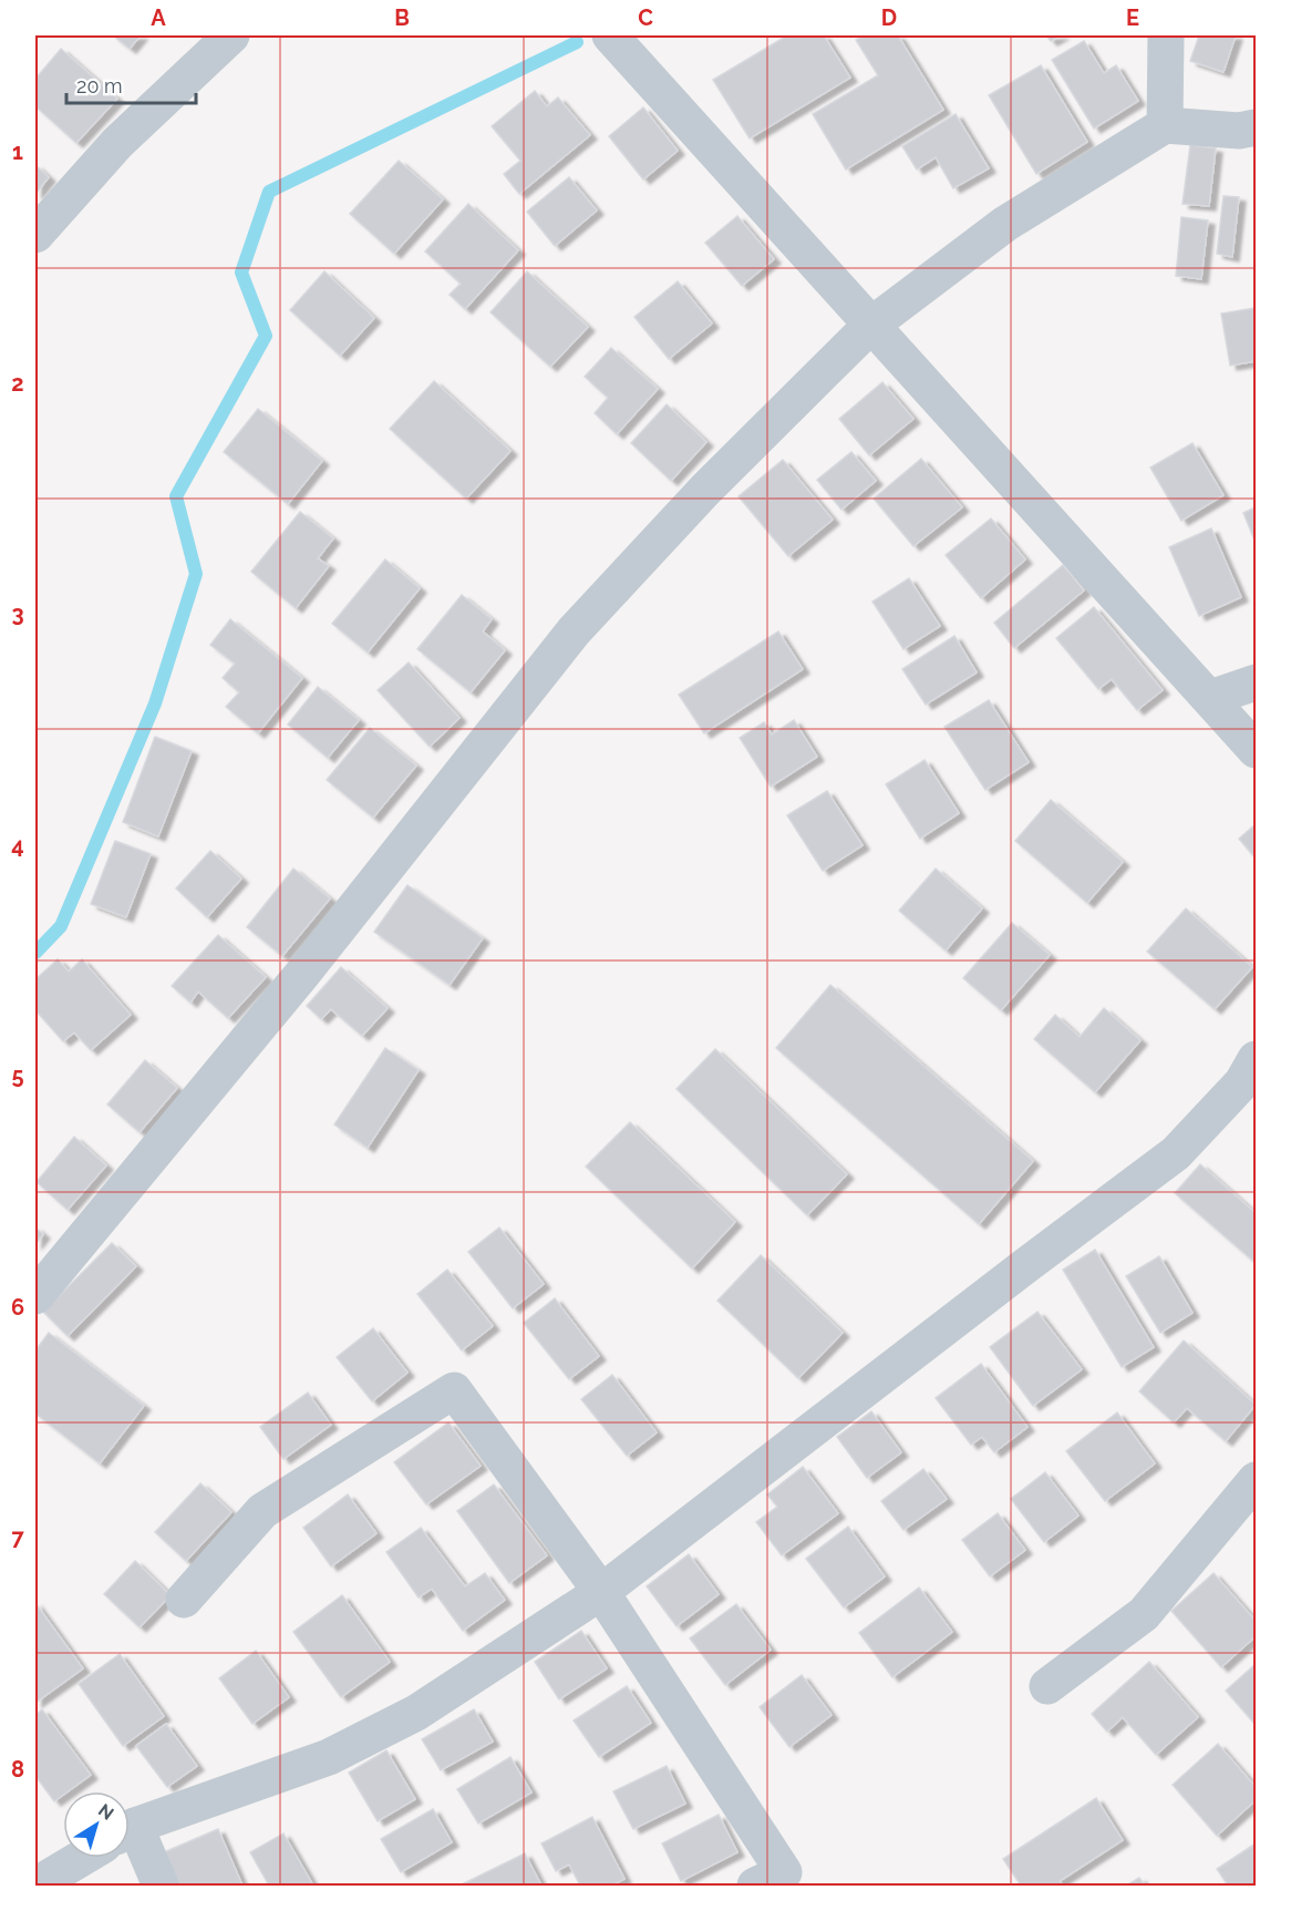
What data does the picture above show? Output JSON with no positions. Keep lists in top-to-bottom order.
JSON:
{
  "scale_bar": "20 m",
  "north": "top right",
  "grid": {
    "columns": [
      "A",
      "B",
      "C",
      "D",
      "E"
    ],
    "rows": [
      "1",
      "2",
      "3",
      "4",
      "5",
      "6",
      "7",
      "8"
    ]
  }
}
